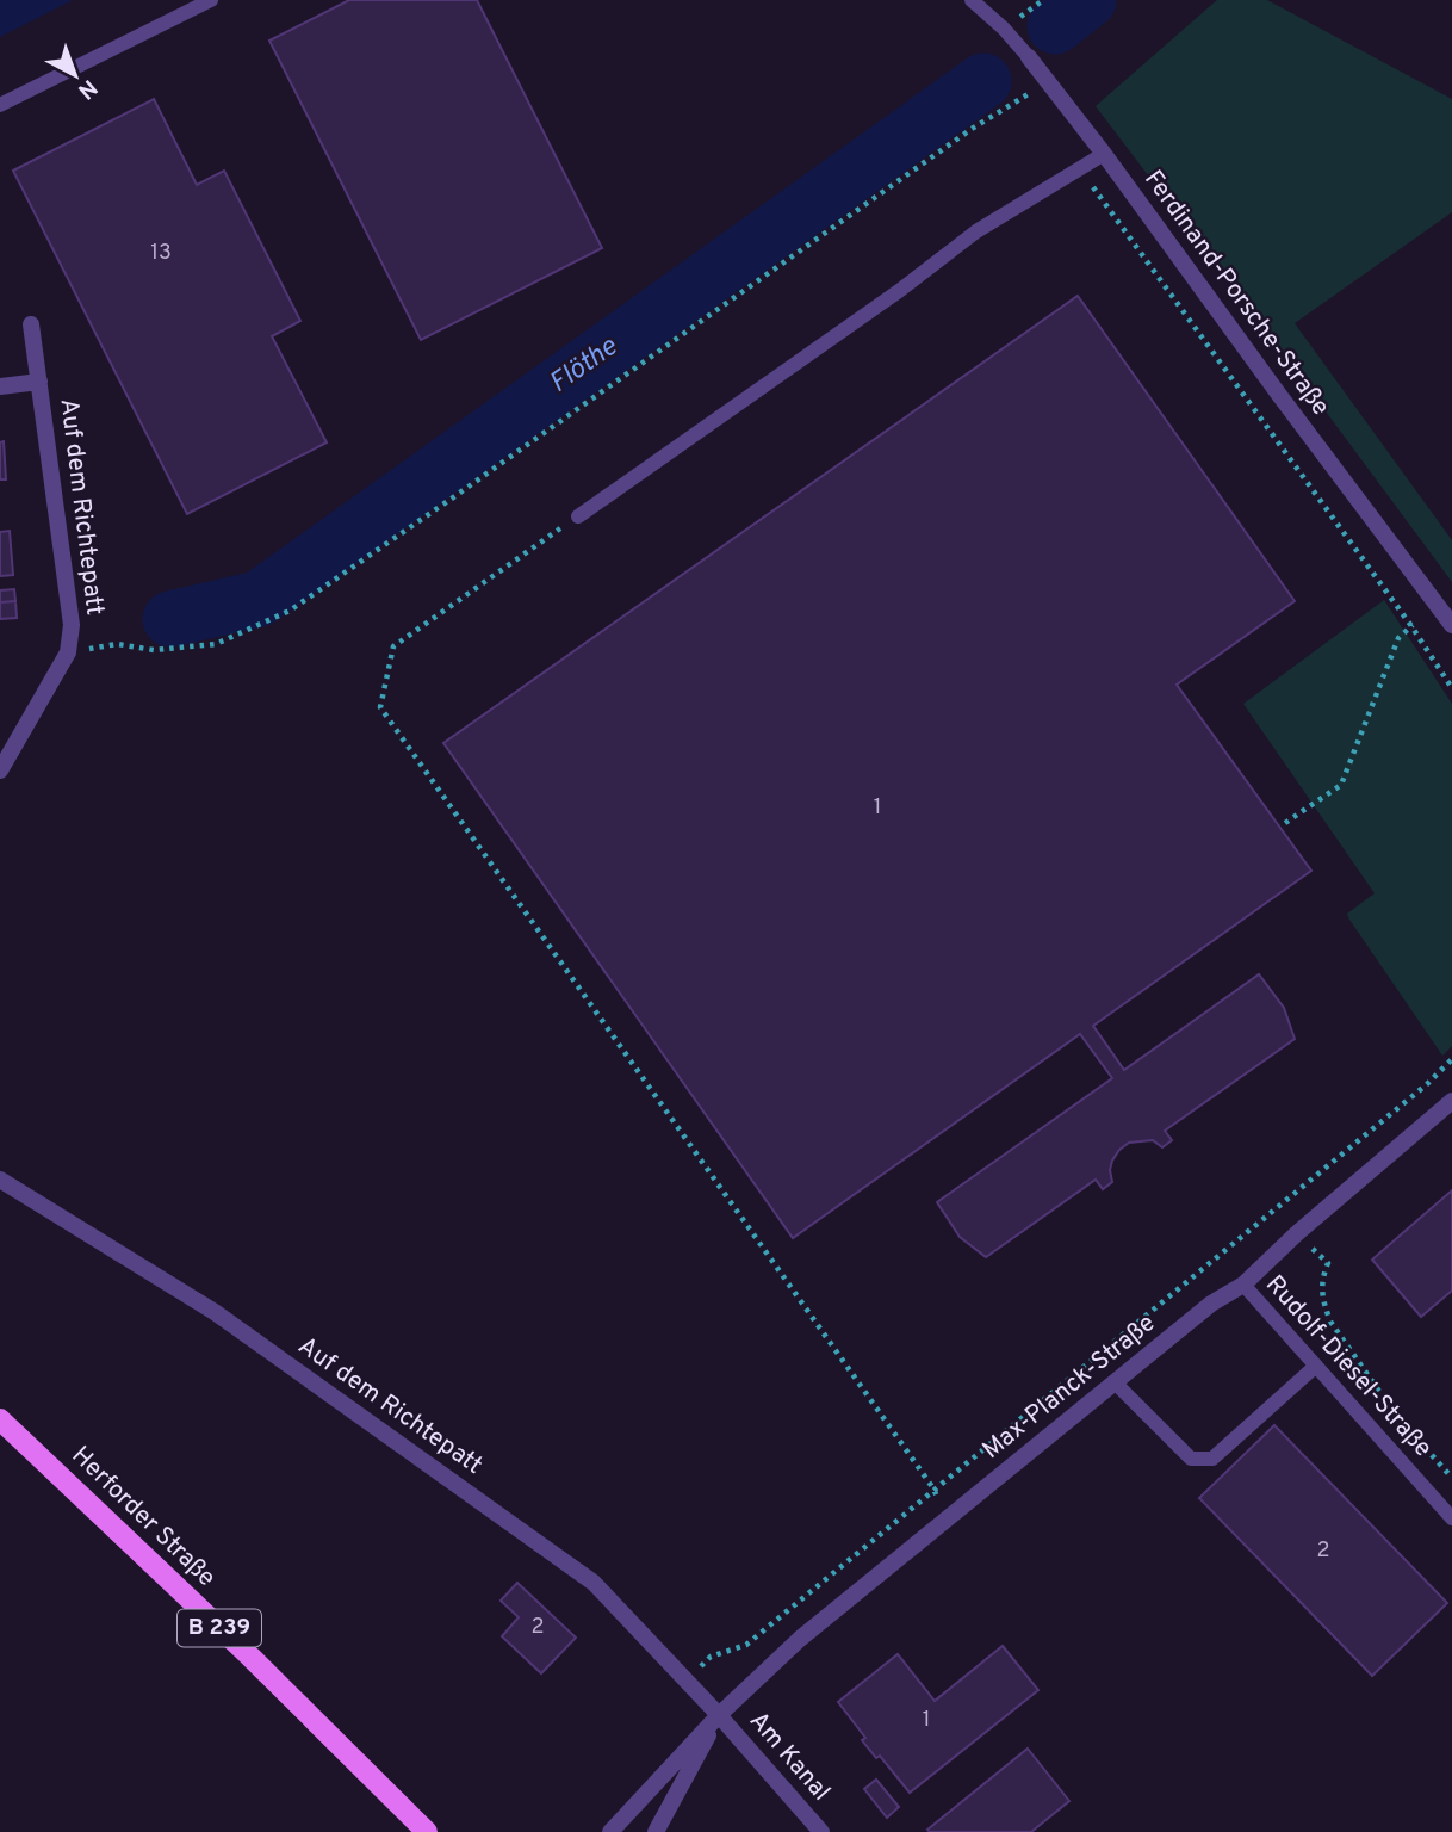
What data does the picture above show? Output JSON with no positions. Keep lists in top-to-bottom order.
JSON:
{
  "streets": {
    "main road": ["Herforder Straße", "B 239"],
    "street": [
      "Ferdinand-Porsche-Straße",
      "Auf dem Richtepatt",
      "Max-Planck-Straße",
      "Am Kanal"
    ],
    "lane": ["Rudolf-Diesel-Straße"]
  },
  "crossings": [
    ["Auf dem Richtepatt", "Max-Planck-Straße"],
    ["Auf dem Richtepatt", "Am Kanal"],
    ["Rudolf-Diesel-Straße", "Max-Planck-Straße"],
    ["Max-Planck-Straße", "Am Kanal"]
  ],
  "water": ["Flöthe"],
  "house_numbers": [
    "13",
    "1",
    "2",
    "2",
    "1"
  ],
  "north": "bottom right"
}
